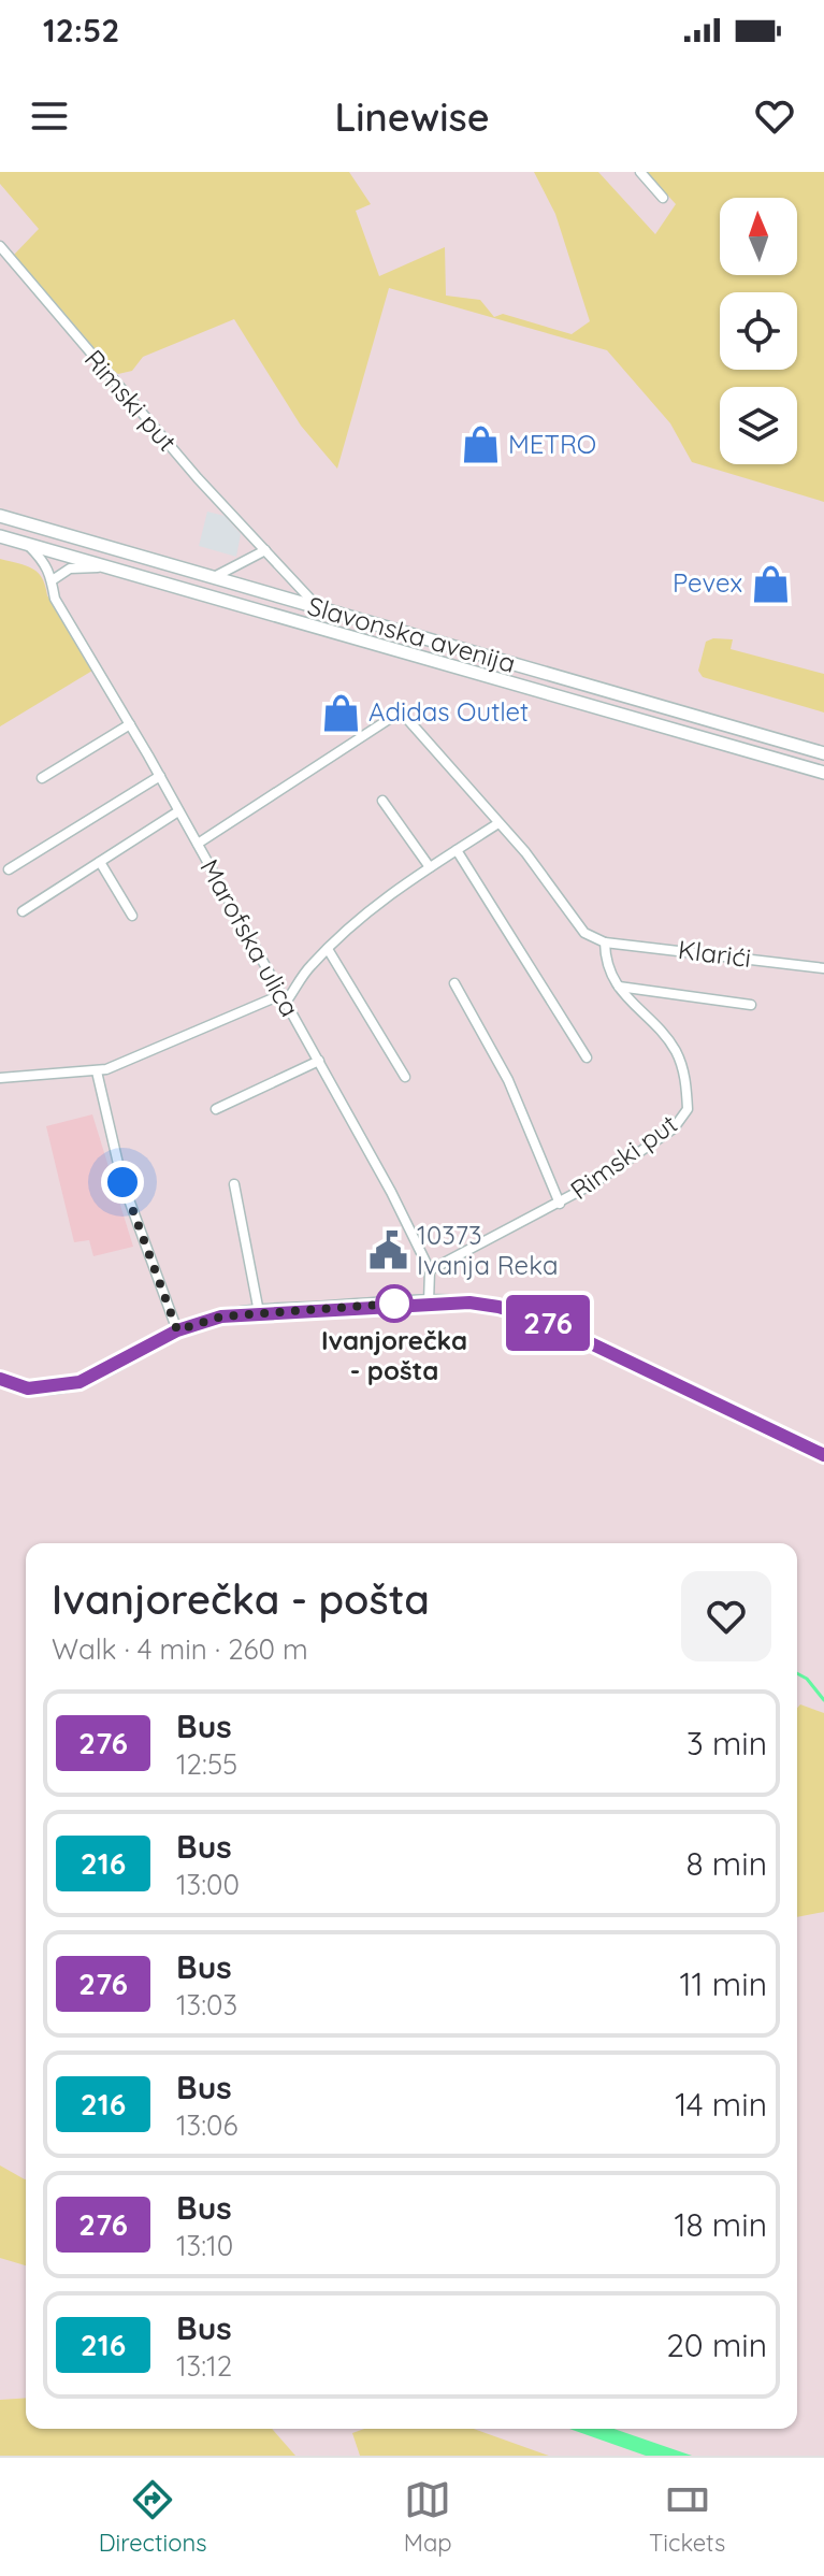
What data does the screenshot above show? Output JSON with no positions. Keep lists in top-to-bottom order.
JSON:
{
  "streets": {
    "main road": ["Slavonska avenija"],
    "street": ["Rimski put", "Marofska ulica", "Klarići"]
  },
  "crossings": [
    ["Rimski put", "Slavonska avenija"],
    ["Rimski put", "Marofska ulica"],
    ["Rimski put", "Klarići"],
    ["Slavonska avenija", "Marofska ulica"]
  ],
  "places": {
    "shop": ["METRO", "Pevex", "Adidas Outlet"],
    "public building": ["10373 Ivanja Reka"],
    "other": ["Ivanjorečka - pošta"]
  },
  "lines": ["bus line 276"],
  "north": "top",
  "page": {
    "status": "12:52",
    "header": "Linewise",
    "on_map": "276",
    "heading": ["Ivanjorečka - pošta", "Walk · 4 min · 260 m"],
    "list": [
      {
        "mark": "276",
        "name": "Bus",
        "note": "12:55",
        "value": "3 min"
      },
      {
        "mark": "216",
        "name": "Bus",
        "note": "13:00",
        "value": "8 min"
      },
      {
        "mark": "276",
        "name": "Bus",
        "note": "13:03",
        "value": "11 min"
      },
      {
        "mark": "216",
        "name": "Bus",
        "note": "13:06",
        "value": "14 min"
      },
      {
        "mark": "276",
        "name": "Bus",
        "note": "13:10",
        "value": "18 min"
      },
      {
        "mark": "216",
        "name": "Bus",
        "note": "13:12",
        "value": "20 min"
      }
    ],
    "tabs": ["Directions", "Map", "Tickets"]
  }
}
